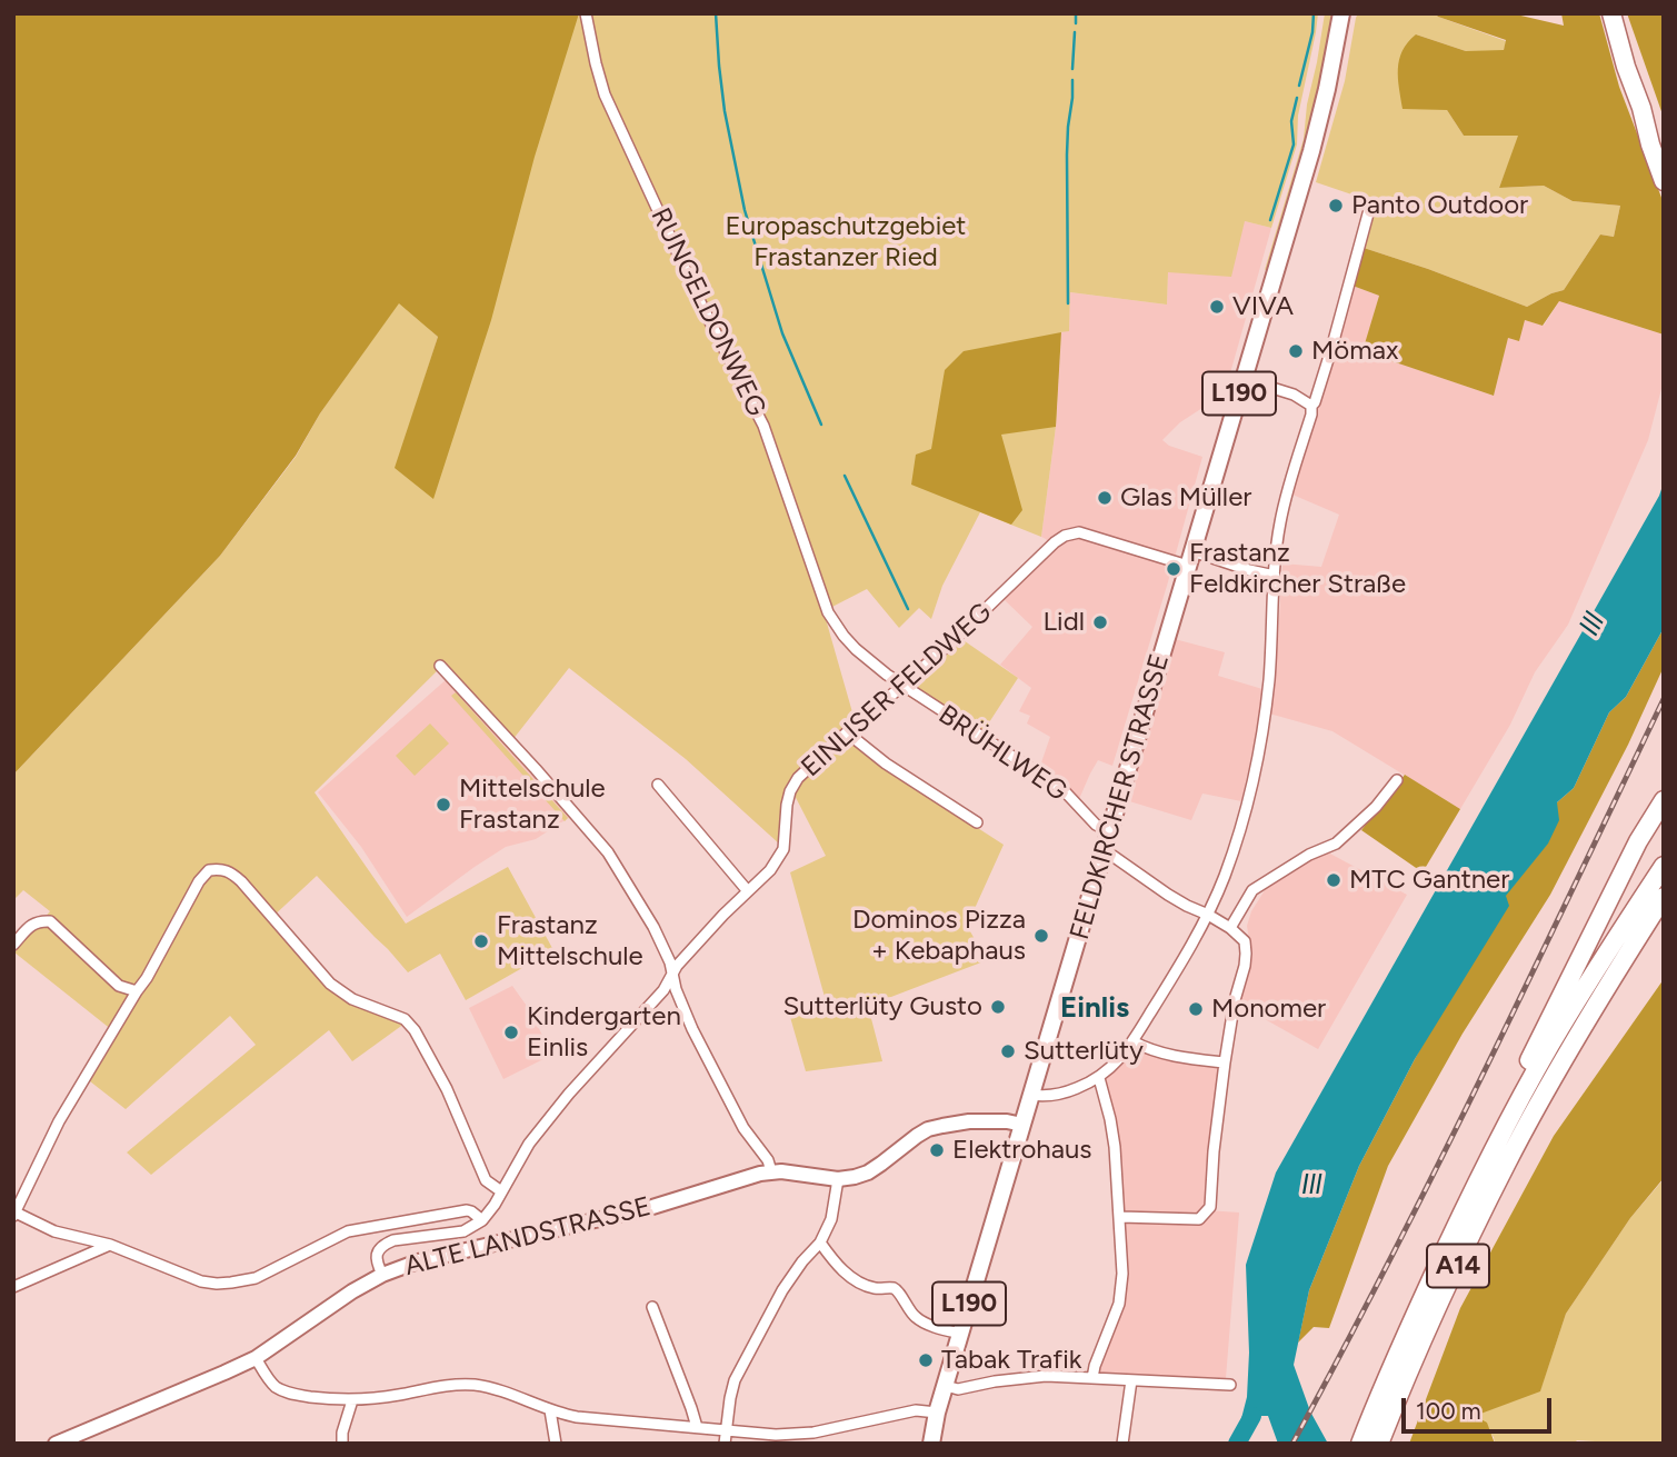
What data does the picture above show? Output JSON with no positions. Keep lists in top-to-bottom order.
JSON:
{
  "streets": {
    "highway": ["A14"],
    "main road": ["L190", "FELDKIRCHER STRASSE", "ALTE LANDSTRASSE"],
    "street": ["RUNGELDONWEG", "EINLISER FELDWEG", "BRÜHLWEG"]
  },
  "crossings": [
    ["RUNGELDONWEG", "BRÜHLWEG"],
    ["EINLISER FELDWEG", "BRÜHLWEG"],
    ["EINLISER FELDWEG", "FELDKIRCHER STRASSE"],
    ["BRÜHLWEG", "FELDKIRCHER STRASSE"],
    ["FELDKIRCHER STRASSE", "ALTE LANDSTRASSE"]
  ],
  "districts": ["Einlis"],
  "water": ["Ill"],
  "parks": ["Europaschutzgebiet Frastanzer Ried"],
  "places": [
    "Panto Outdoor",
    "VIVA",
    "Mömax",
    "Glas Müller",
    "Frastanz Feldkircher Straße",
    "Lidl",
    "Mittelschule Frastanz",
    "MTC Gantner",
    "Dominos Pizza + Kebaphaus",
    "Frastanz Mittelschule",
    "Sutterlüty Gusto",
    "Monomer",
    "Kindergarten Einlis",
    "Sutterlüty",
    "Elektrohaus",
    "Tabak Trafik"
  ],
  "scale_bar": "100 m"
}
